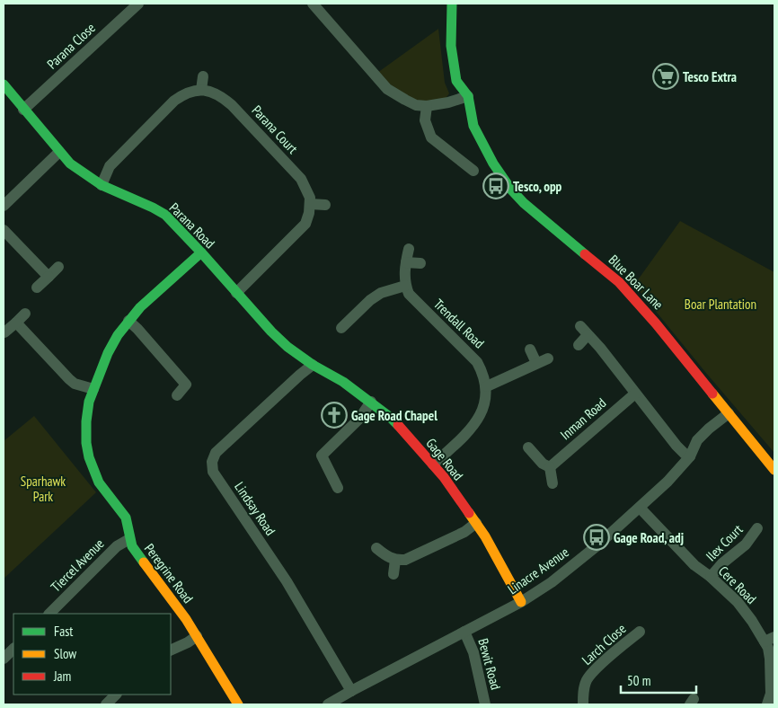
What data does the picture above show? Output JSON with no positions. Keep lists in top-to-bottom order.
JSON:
{
  "streets": {
    "street": [
      "Parana Close",
      "Parana Court",
      "Parana Road",
      "Blue Boar Lane",
      "Trendall Road",
      "Inman Road",
      "Gage Road",
      "Lindsay Road",
      "Ilex Court",
      "Tiercel Avenue",
      "Linacre Avenue",
      "Peregrine Road",
      "Cere Road",
      "Larch Close",
      "Bewit Road"
    ]
  },
  "crossings": [
    ["Parana Close", "Parana Road"],
    ["Parana Road", "Gage Road"],
    ["Parana Road", "Lindsay Road"],
    ["Parana Road", "Peregrine Road"],
    ["Blue Boar Lane", "Linacre Avenue"],
    ["Gage Road", "Lindsay Road"],
    ["Gage Road", "Linacre Avenue"],
    ["Lindsay Road", "Linacre Avenue"],
    ["Ilex Court", "Cere Road"],
    ["Tiercel Avenue", "Peregrine Road"],
    ["Linacre Avenue", "Cere Road"],
    ["Linacre Avenue", "Bewit Road"]
  ],
  "parks": ["Boar Plantation", "Sparhawk Park"],
  "places": {
    "supermarket": ["Tesco Extra"],
    "bus stop": ["Tesco, opp", "Gage Road, adj"],
    "church": ["Gage Road Chapel"]
  },
  "legend": ["Fast", "Slow", "Jam"],
  "scale_bar": "50 m"
}
